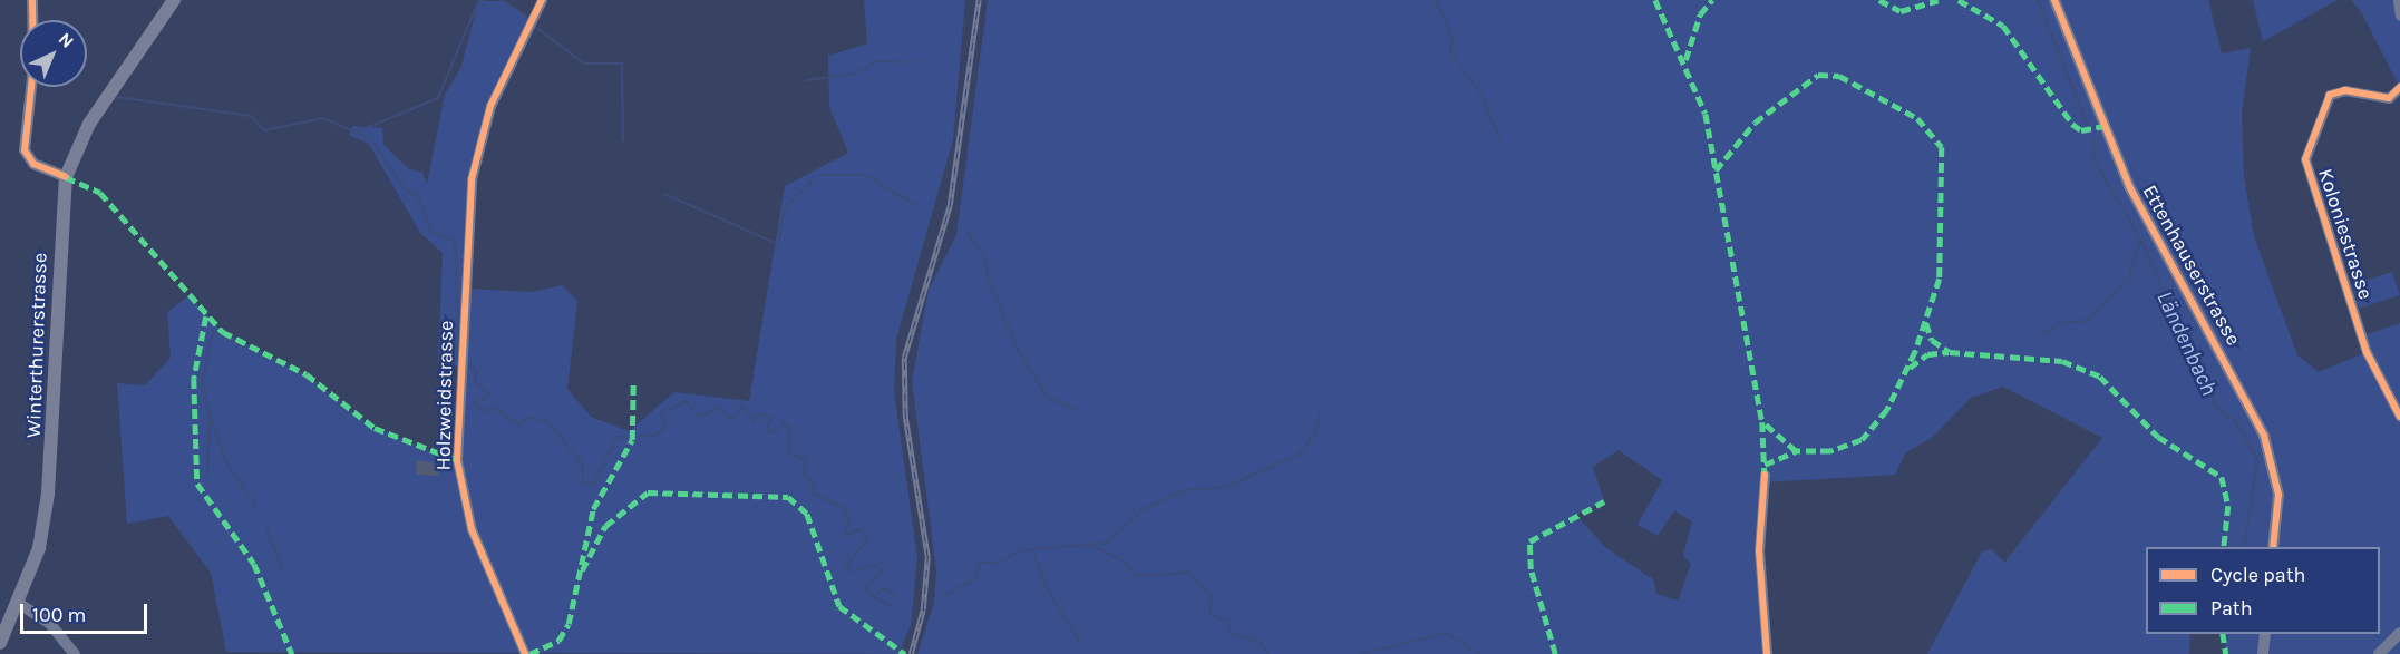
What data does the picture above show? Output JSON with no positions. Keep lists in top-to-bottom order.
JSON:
{
  "streets": {
    "main road": ["Winterthurerstrasse"],
    "street": ["Koloniestrasse", "Ettenhauserstrasse", "Holzweidstrasse"]
  },
  "water": ["Ländenbach"],
  "legend": ["Cycle path", "Path"],
  "scale_bar": "100 m",
  "north": "top right"
}
